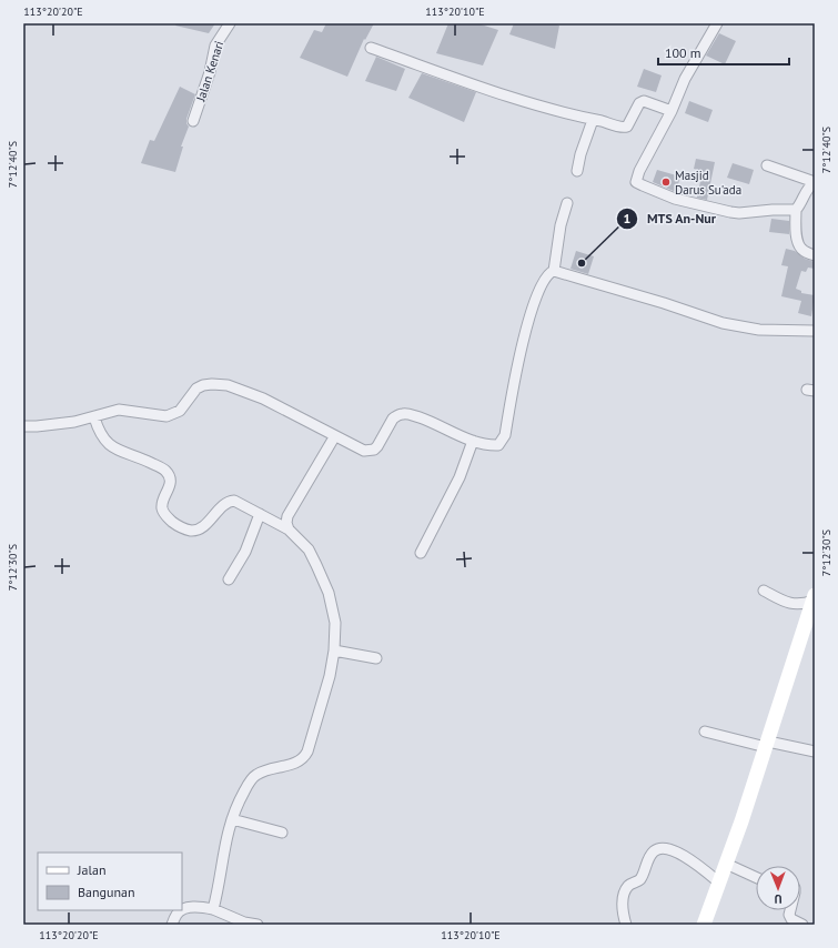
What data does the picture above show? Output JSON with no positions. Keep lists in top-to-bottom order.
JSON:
{
  "streets": {
    "street": ["Jalan Kenari"]
  },
  "places": ["Masjid Darus Su'ada", "MTS An-Nur"],
  "legend": ["Jalan", "Bangunan"],
  "scale_bar": "100 m",
  "north": "bottom",
  "coordinates": [
    "113°20'20\"E",
    "113°20'10\"E",
    "7°12'40\"S",
    "7°12'30\"S"
  ]
}
